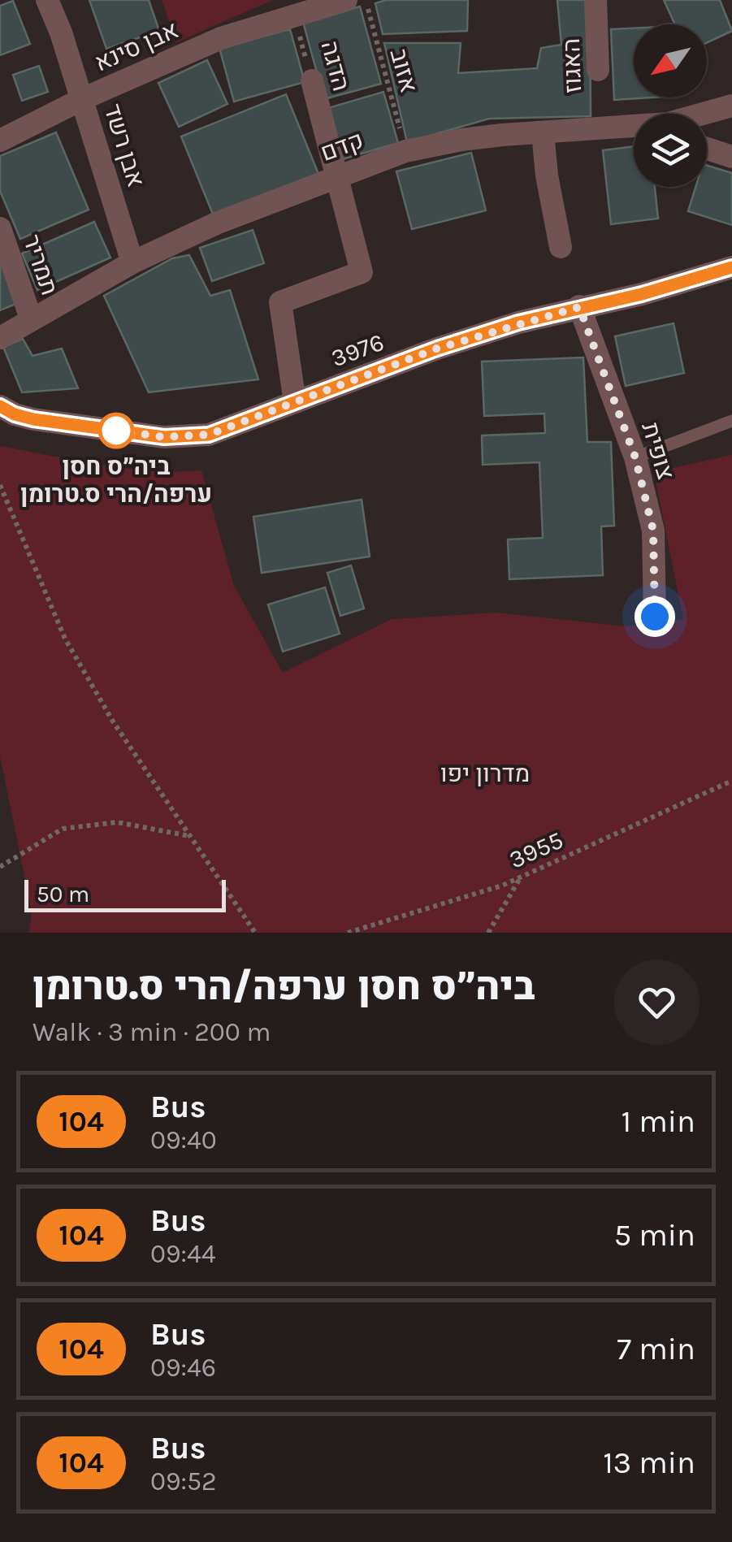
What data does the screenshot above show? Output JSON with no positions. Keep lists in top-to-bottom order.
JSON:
{
  "streets": {
    "street": [
      "אבן סינא",
      "הדגה",
      "האגוז",
      "אבן רשד",
      "קדם",
      "תמריר",
      "3976",
      "צופית"
    ],
    "path": ["אזוב", "3955"]
  },
  "crossings": [
    ["אבן סינא", "הדגה"],
    ["אבן סינא", "אבן רשד"],
    ["הדגה", "קדם"],
    ["הדגה", "3976"],
    ["אזוב", "קדם"],
    ["אבן רשד", "קדם"],
    ["קדם", "תמריר"],
    ["3976", "צופית"]
  ],
  "parks": ["מדרון יפו"],
  "places": ["ביה״ס חסן ערפה/הרי ס.טרומן"],
  "lines": ["bus line 104"],
  "scale_bar": "50 m",
  "north": "bottom left",
  "page": {
    "scale": "50 m",
    "heading": ["ביה״ס חסן ערפה/הרי ס.טרומן", "Walk · 3 min · 200 m"],
    "list": [
      {
        "mark": "104",
        "name": "Bus",
        "note": "09:40",
        "value": "1 min"
      },
      {
        "mark": "104",
        "name": "Bus",
        "note": "09:44",
        "value": "5 min"
      },
      {
        "mark": "104",
        "name": "Bus",
        "note": "09:46",
        "value": "7 min"
      },
      {
        "mark": "104",
        "name": "Bus",
        "note": "09:52",
        "value": "13 min"
      }
    ]
  }
}
